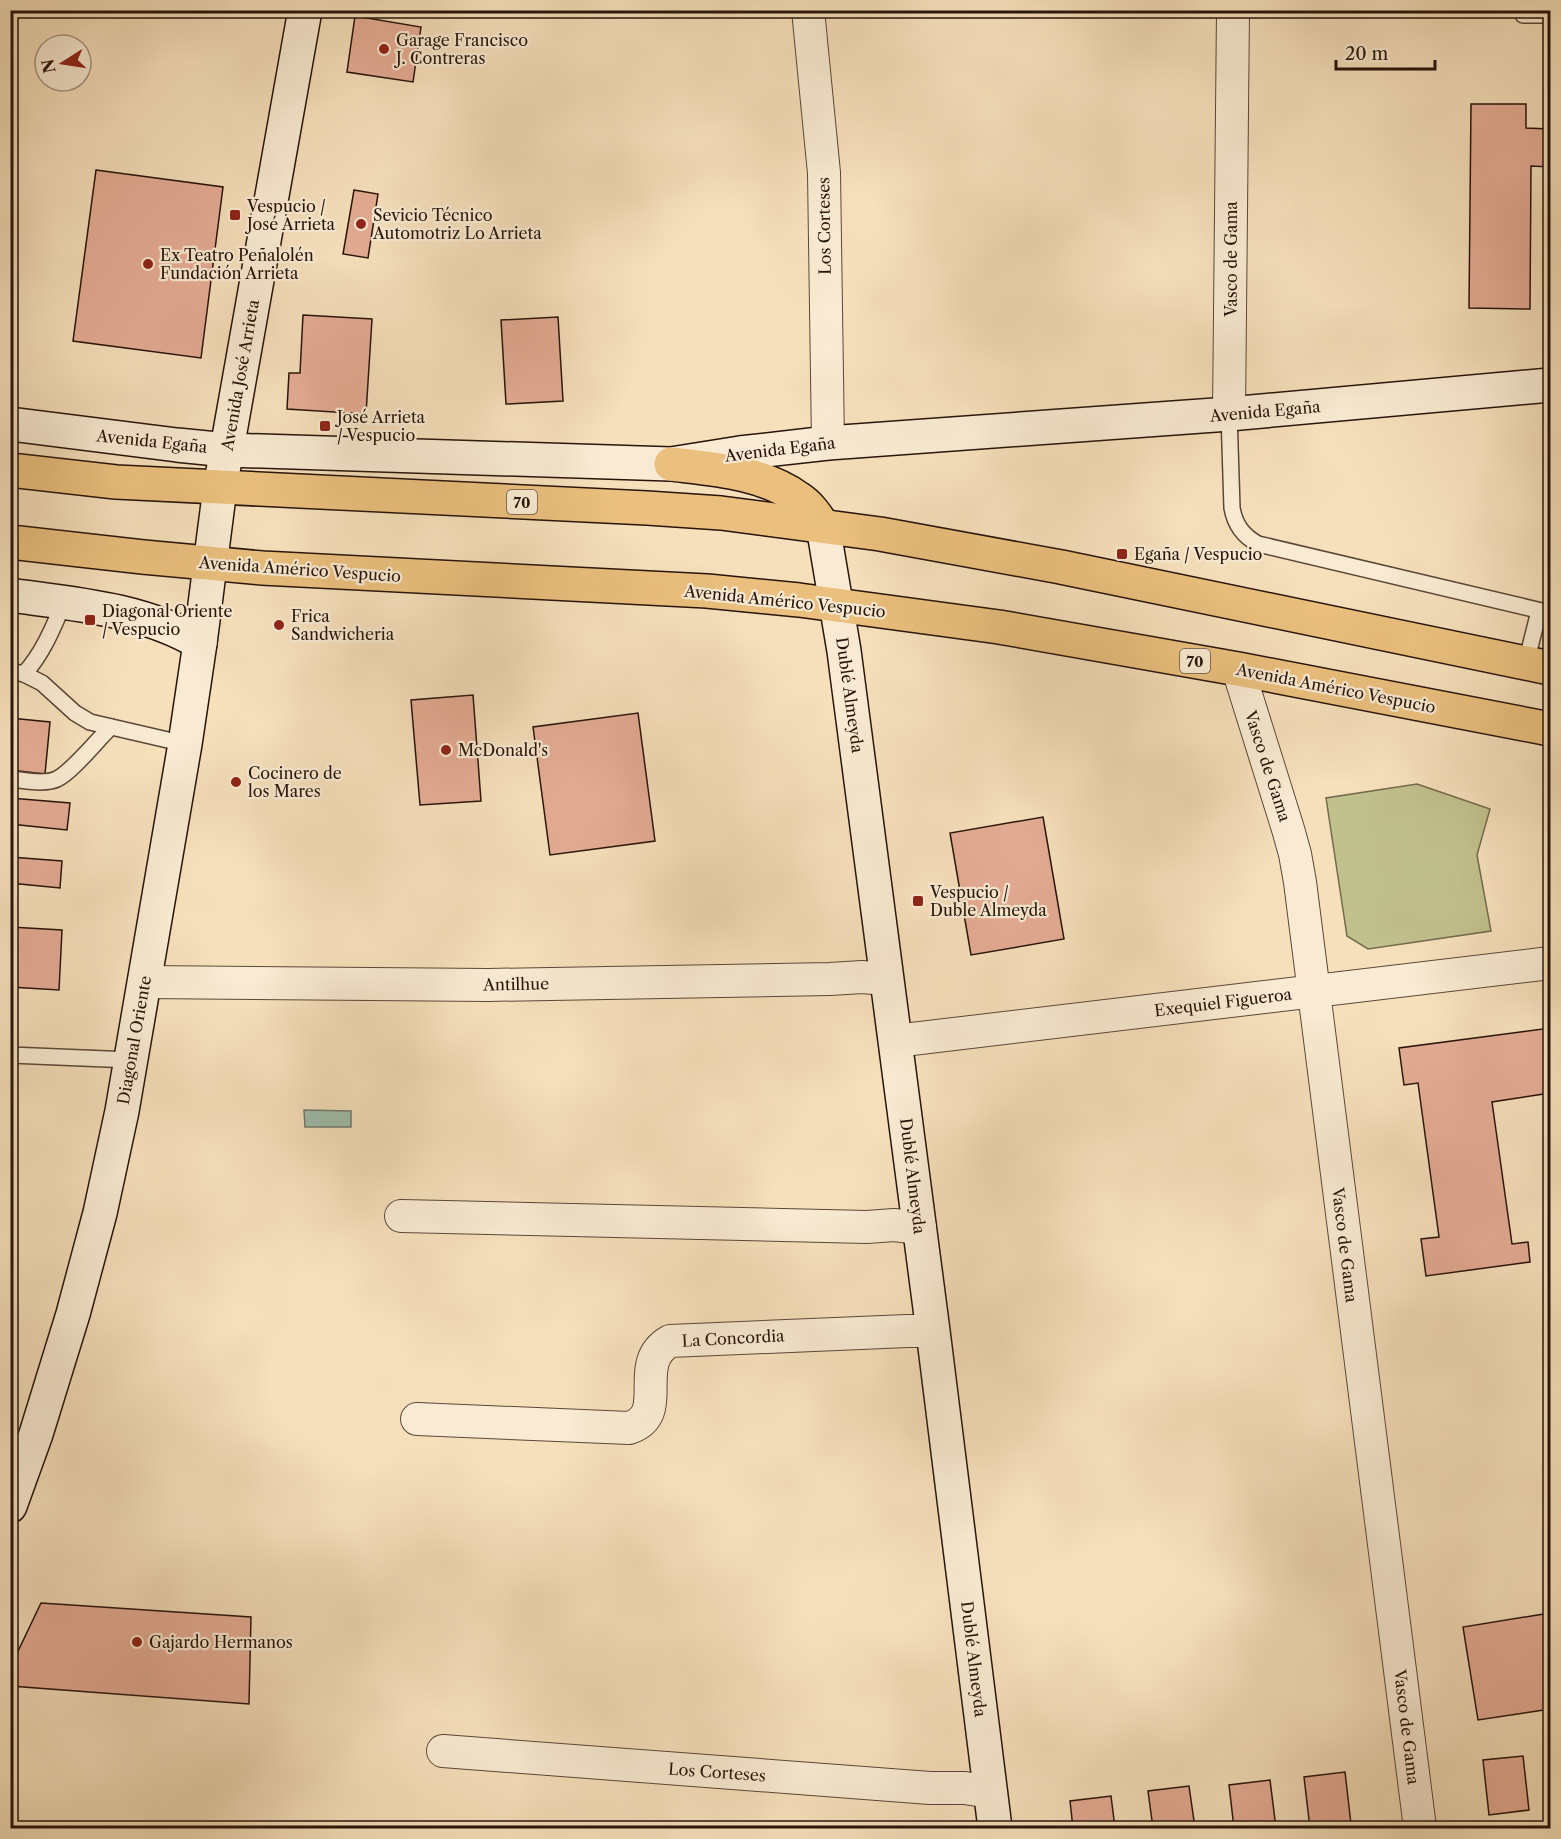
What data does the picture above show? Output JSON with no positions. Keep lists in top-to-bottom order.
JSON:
{
  "streets": {
    "main road": [
      "Avenida José Arrieta",
      "Avenida Egaña",
      "70",
      "Avenida Américo Vespucio",
      "Dublé Almeyda",
      "Diagonal Oriente"
    ],
    "street": [
      "Los Corteses",
      "Vasco de Gama",
      "Antilhue",
      "Exequiel Figueroa",
      "La Concordia"
    ]
  },
  "crossings": [
    ["Los Corteses", "Avenida Egaña"],
    ["Los Corteses", "Dublé Almeyda"],
    ["Vasco de Gama", "Avenida Egaña"],
    ["Vasco de Gama", "Avenida Américo Vespucio"],
    ["Vasco de Gama", "Exequiel Figueroa"],
    ["Avenida José Arrieta", "Avenida Egaña"],
    ["Avenida José Arrieta", "70"],
    ["Avenida José Arrieta", "Avenida Américo Vespucio"],
    ["Avenida José Arrieta", "Diagonal Oriente"],
    ["70", "Dublé Almeyda"],
    ["Avenida Américo Vespucio", "Dublé Almeyda"],
    ["Avenida Américo Vespucio", "Diagonal Oriente"],
    ["Dublé Almeyda", "Antilhue"],
    ["Dublé Almeyda", "Exequiel Figueroa"],
    ["Dublé Almeyda", "La Concordia"],
    ["Antilhue", "Diagonal Oriente"]
  ],
  "places": {
    "other": [
      "Garage Francisco J. Contreras",
      "Sevicio Técnico Automotriz Lo Arrieta",
      "Ex Teatro Peñalolén Fundación Arrieta",
      "Frica Sandwicheria",
      "McDonald's",
      "Cocinero de los Mares",
      "Gajardo Hermanos"
    ],
    "transit": [
      "Vespucio / José Arrieta",
      "José Arrieta / Vespucio",
      "Egaña / Vespucio",
      "Diagonal Oriente / Vespucio",
      "Vespucio / Duble Almeyda"
    ]
  },
  "scale_bar": "20 m",
  "north": "left"
}
